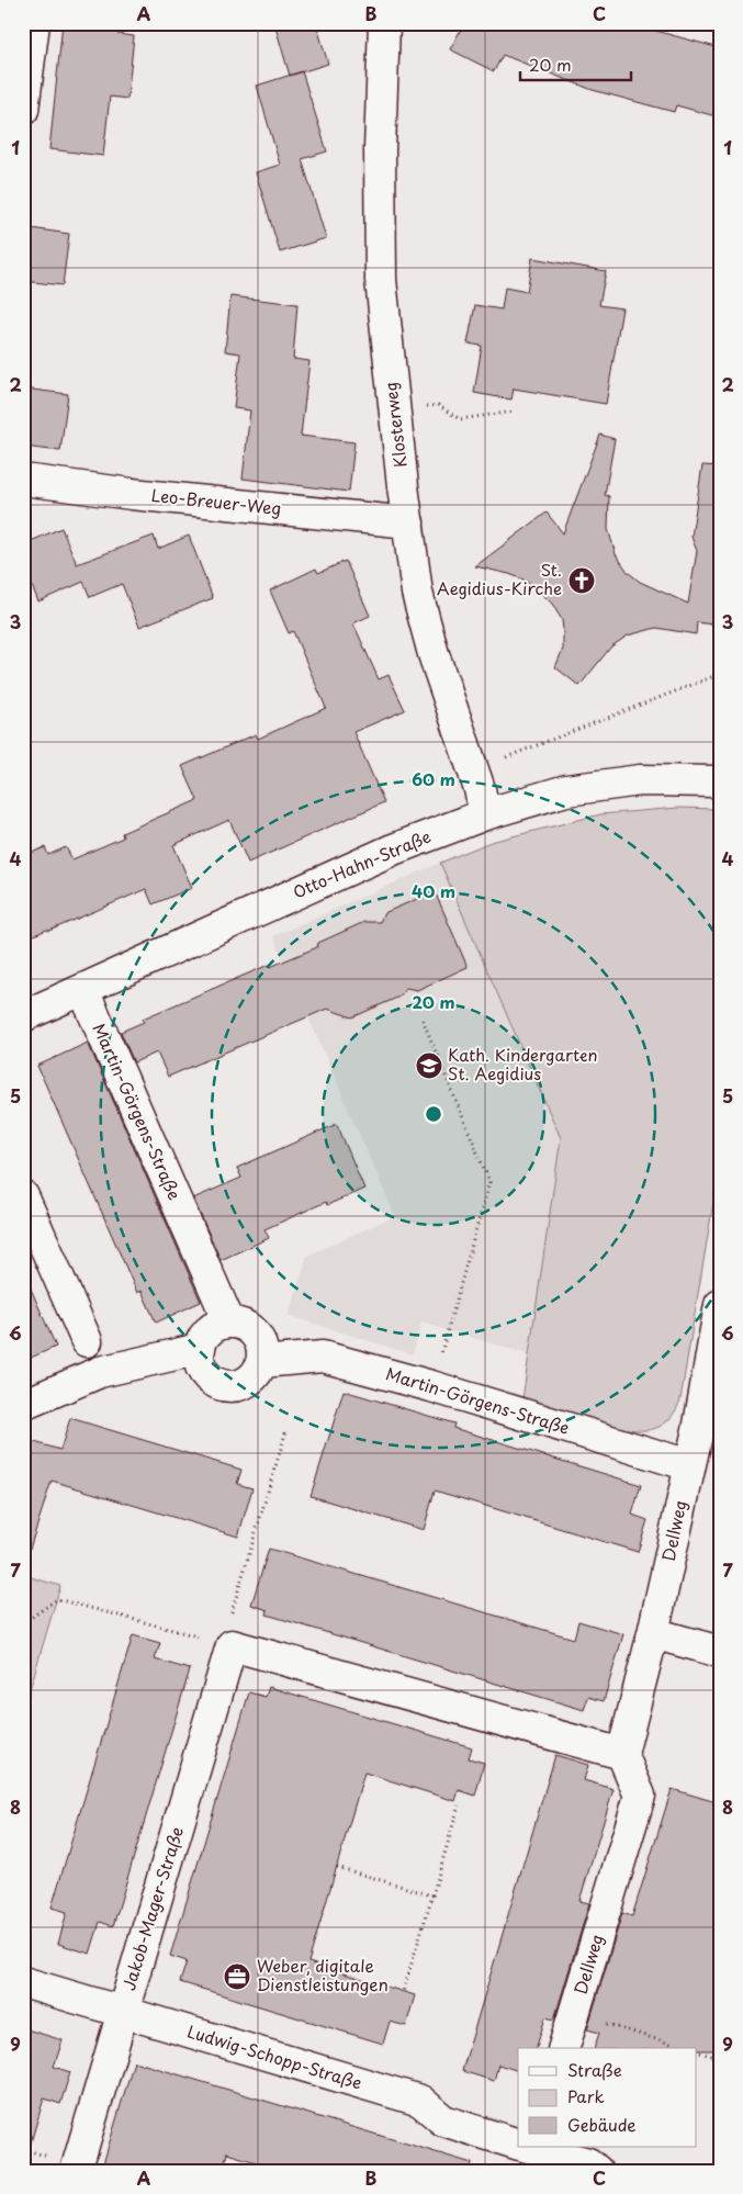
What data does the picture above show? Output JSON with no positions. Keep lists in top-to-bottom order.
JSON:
{
  "streets": {
    "street": [
      "Klosterweg",
      "Leo-Breuer-Weg",
      "Otto-Hahn-Straße",
      "Martin-Görgens-Straße",
      "Dellweg",
      "Jakob-Mager-Straße",
      "Ludwig-Schopp-Straße"
    ]
  },
  "crossings": [
    ["Klosterweg", "Leo-Breuer-Weg"],
    ["Klosterweg", "Otto-Hahn-Straße"],
    ["Otto-Hahn-Straße", "Martin-Görgens-Straße"],
    ["Martin-Görgens-Straße", "Dellweg"],
    ["Jakob-Mager-Straße", "Ludwig-Schopp-Straße"]
  ],
  "places": {
    "church": ["St. Aegidius-Kirche"],
    "school or university": ["Kath. Kindergarten St. Aegidius"],
    "office": ["Weber, digitale Dienstleistungen"]
  },
  "legend": ["Straße", "Park", "Gebäude"],
  "scale_bar": "20 m",
  "grid": {
    "columns": ["A", "B", "C"],
    "rows": [
      "1",
      "2",
      "3",
      "4",
      "5",
      "6",
      "7",
      "8",
      "9"
    ]
  },
  "rings": ["60 m", "40 m", "20 m"]
}
